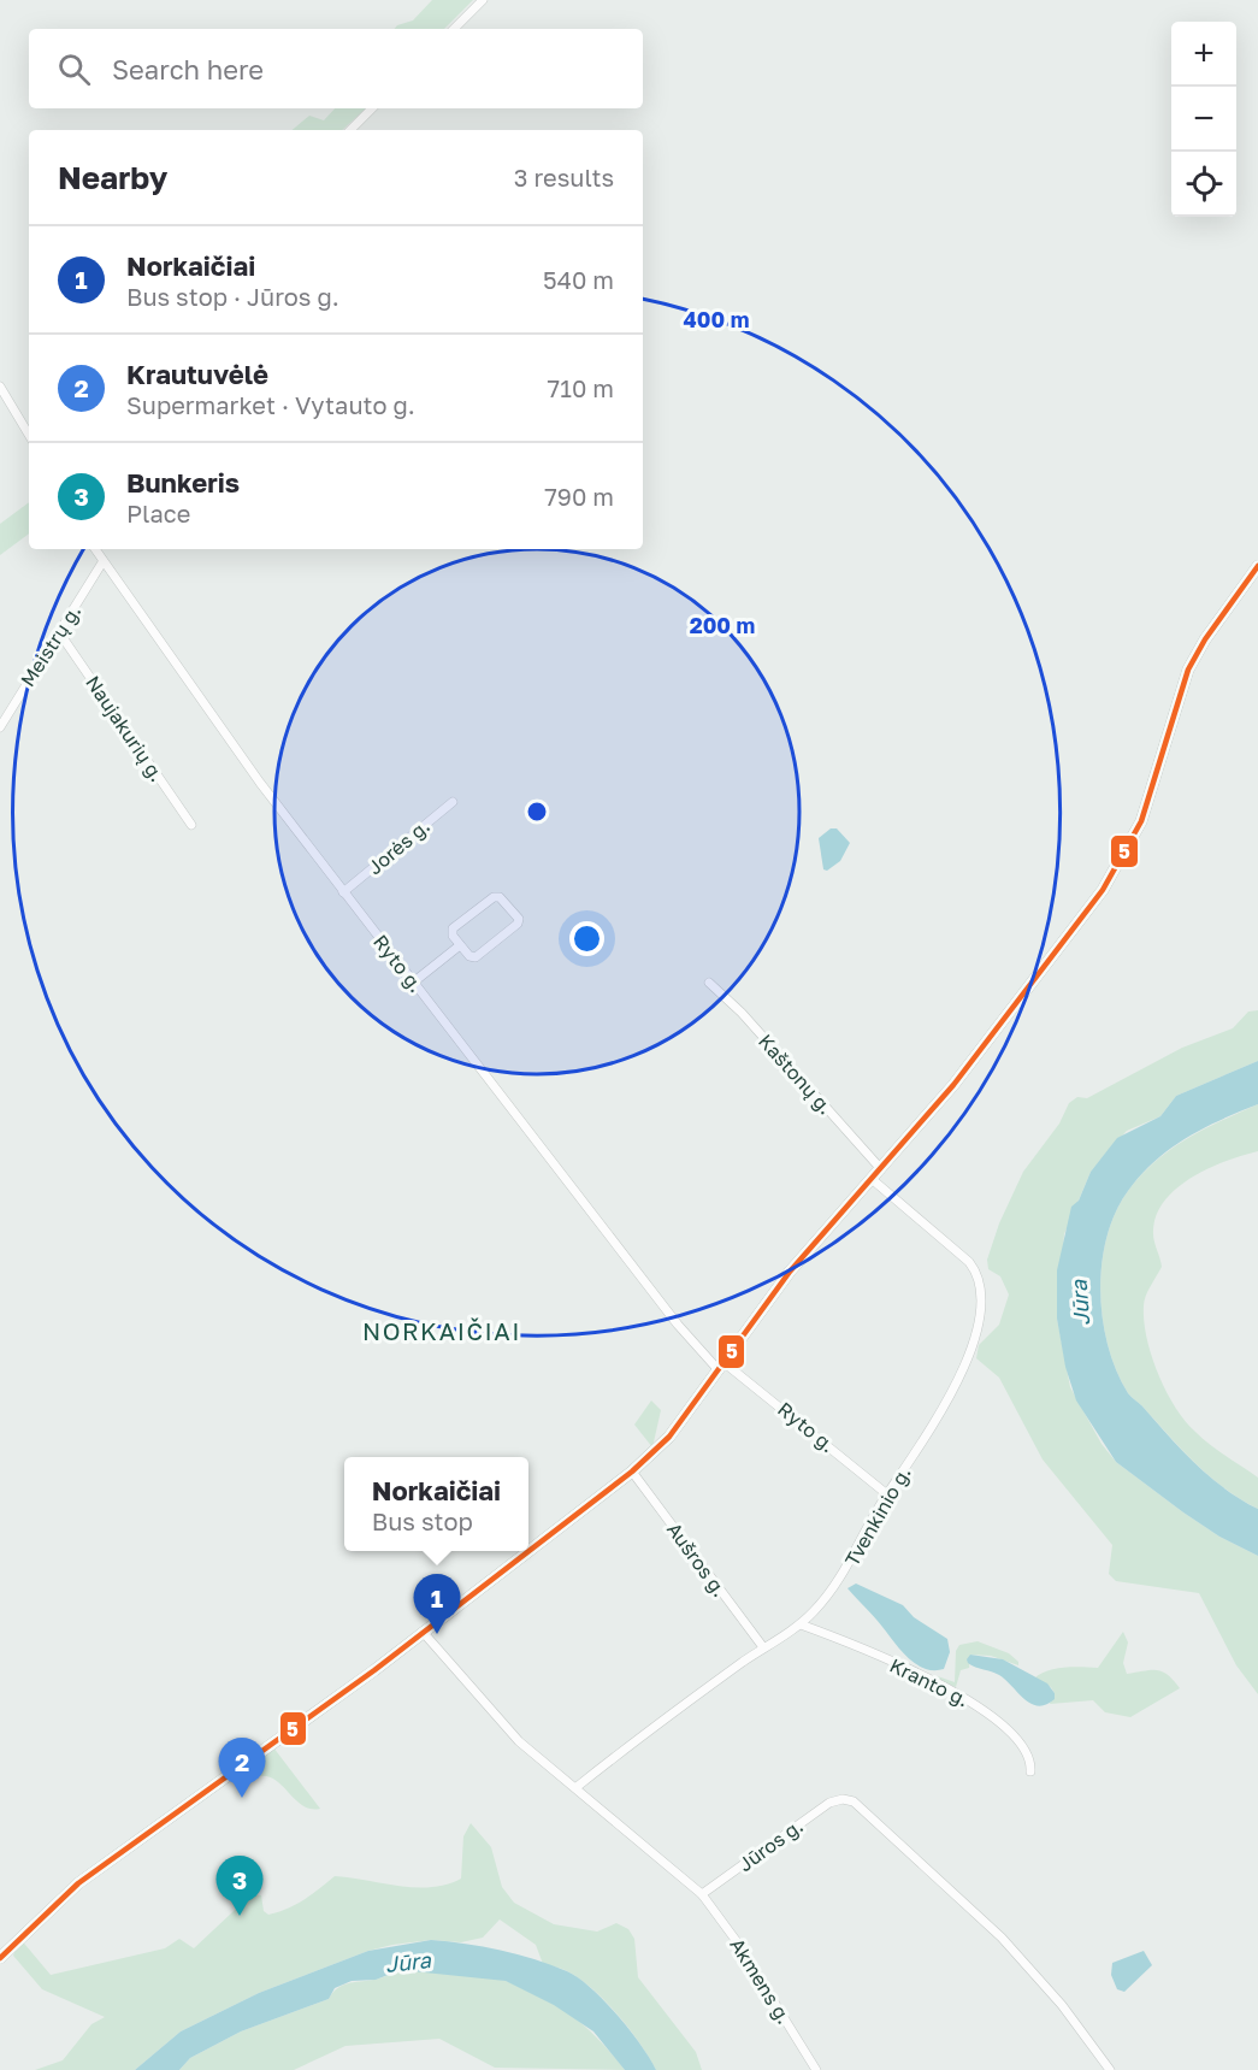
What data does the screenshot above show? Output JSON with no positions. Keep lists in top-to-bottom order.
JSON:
{
  "streets": {
    "street": [
      "Meistrų g.",
      "Naujakurių g.",
      "Jorės g.",
      "Ryto g.",
      "Kaštonų g.",
      "Tvenkinio g.",
      "Aušros g.",
      "Kranto g.",
      "Jūros g.",
      "Akmens g."
    ]
  },
  "crossings": [
    ["Meistrų g.", "Naujakurių g."],
    ["Meistrų g.", "Ryto g."],
    ["Jorės g.", "Ryto g."],
    ["Ryto g.", "Tvenkinio g."],
    ["Tvenkinio g.", "Aušros g."],
    ["Tvenkinio g.", "Kranto g."],
    ["Jūros g.", "Akmens g."]
  ],
  "districts": ["NORKAIČIAI"],
  "water": ["Jūra"],
  "lines": ["transit line 5"],
  "page": {
    "map_buttons": ["+", "−"],
    "search": "Search here",
    "heading": ["Nearby", "3 results"],
    "list": [
      {
        "mark": "1",
        "name": "Norkaičiai",
        "note": "Bus stop · Jūros g.",
        "value": "540 m"
      },
      {
        "mark": "2",
        "name": "Krautuvėlė",
        "note": "Supermarket · Vytauto g.",
        "value": "710 m"
      },
      {
        "mark": "3",
        "name": "Bunkeris",
        "note": "Place",
        "value": "790 m"
      }
    ],
    "popup": ["Norkaičiai", "Bus stop"],
    "pins": ["1", "2", "3"]
  },
  "rings": ["400 m", "200 m"]
}
